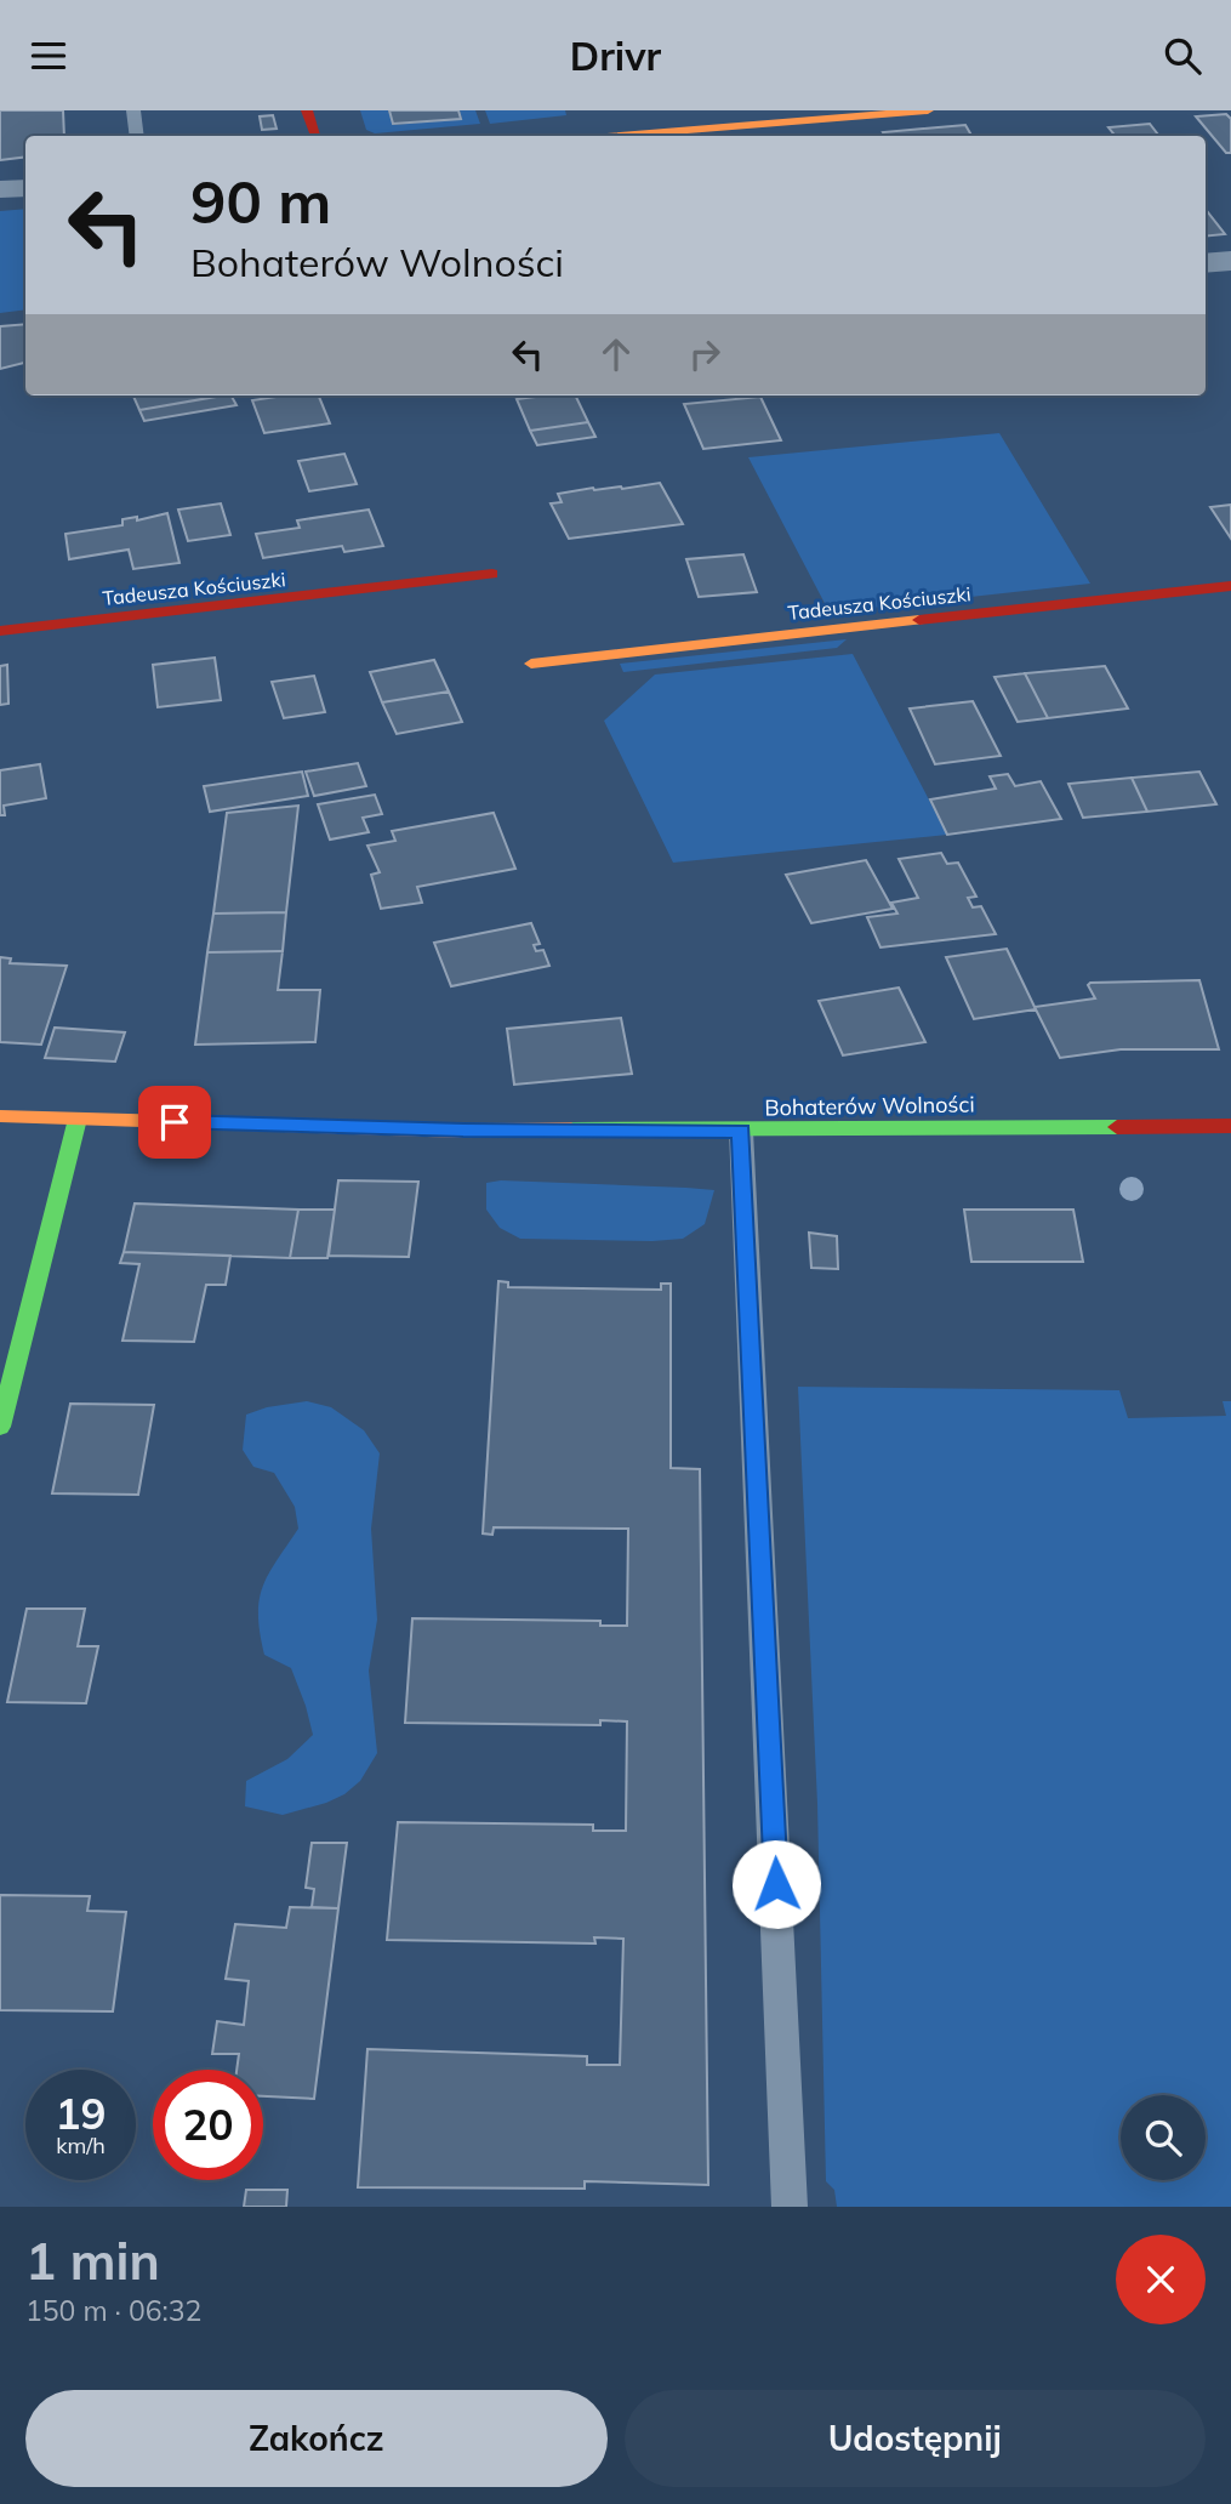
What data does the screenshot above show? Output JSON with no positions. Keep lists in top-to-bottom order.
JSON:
{
  "streets": {
    "street": ["Tadeusza Kościuszki", "Bohaterów Wolności"]
  },
  "page": {
    "header": "Drivr",
    "turn": ["90 m", "Bohaterów Wolności"],
    "speed": "19 km/h",
    "limit": "20",
    "heading": ["1 min", "150 m · 06:32"],
    "buttons": ["Zakończ", "Udostępnij"]
  }
}
